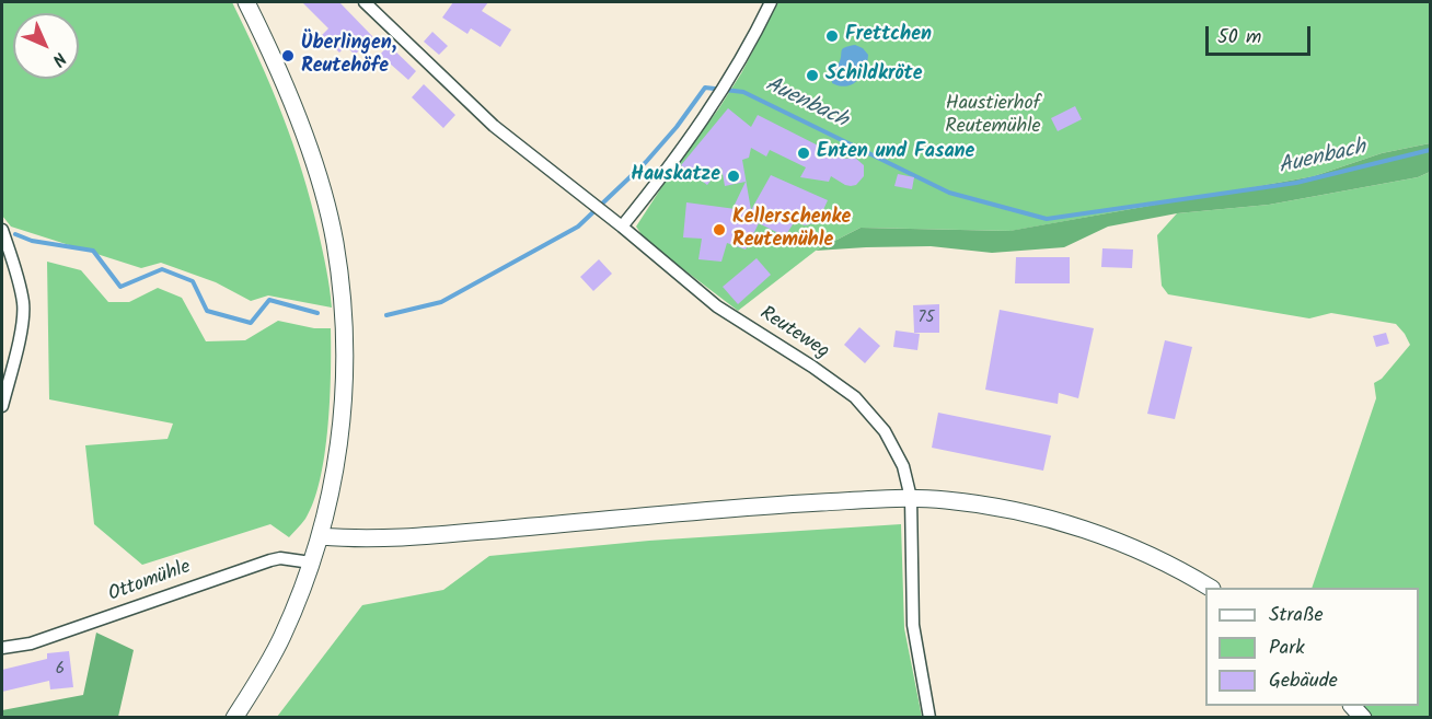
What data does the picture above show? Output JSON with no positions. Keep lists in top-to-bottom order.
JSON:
{
  "streets": {
    "street": ["Reuteweg", "Ottomühle"]
  },
  "water": ["Auenbach"],
  "parks": ["Haustierhof Reutemühle"],
  "places": [
    "Frettchen",
    "Überlingen, Reutehöfe",
    "Schildkröte",
    "Enten und Fasane",
    "Hauskatze",
    "Kellerschenke Reutemühle"
  ],
  "house_numbers": ["75", "6"],
  "legend": ["Straße", "Park", "Gebäude"],
  "scale_bar": "50 m",
  "north": "bottom right"
}
